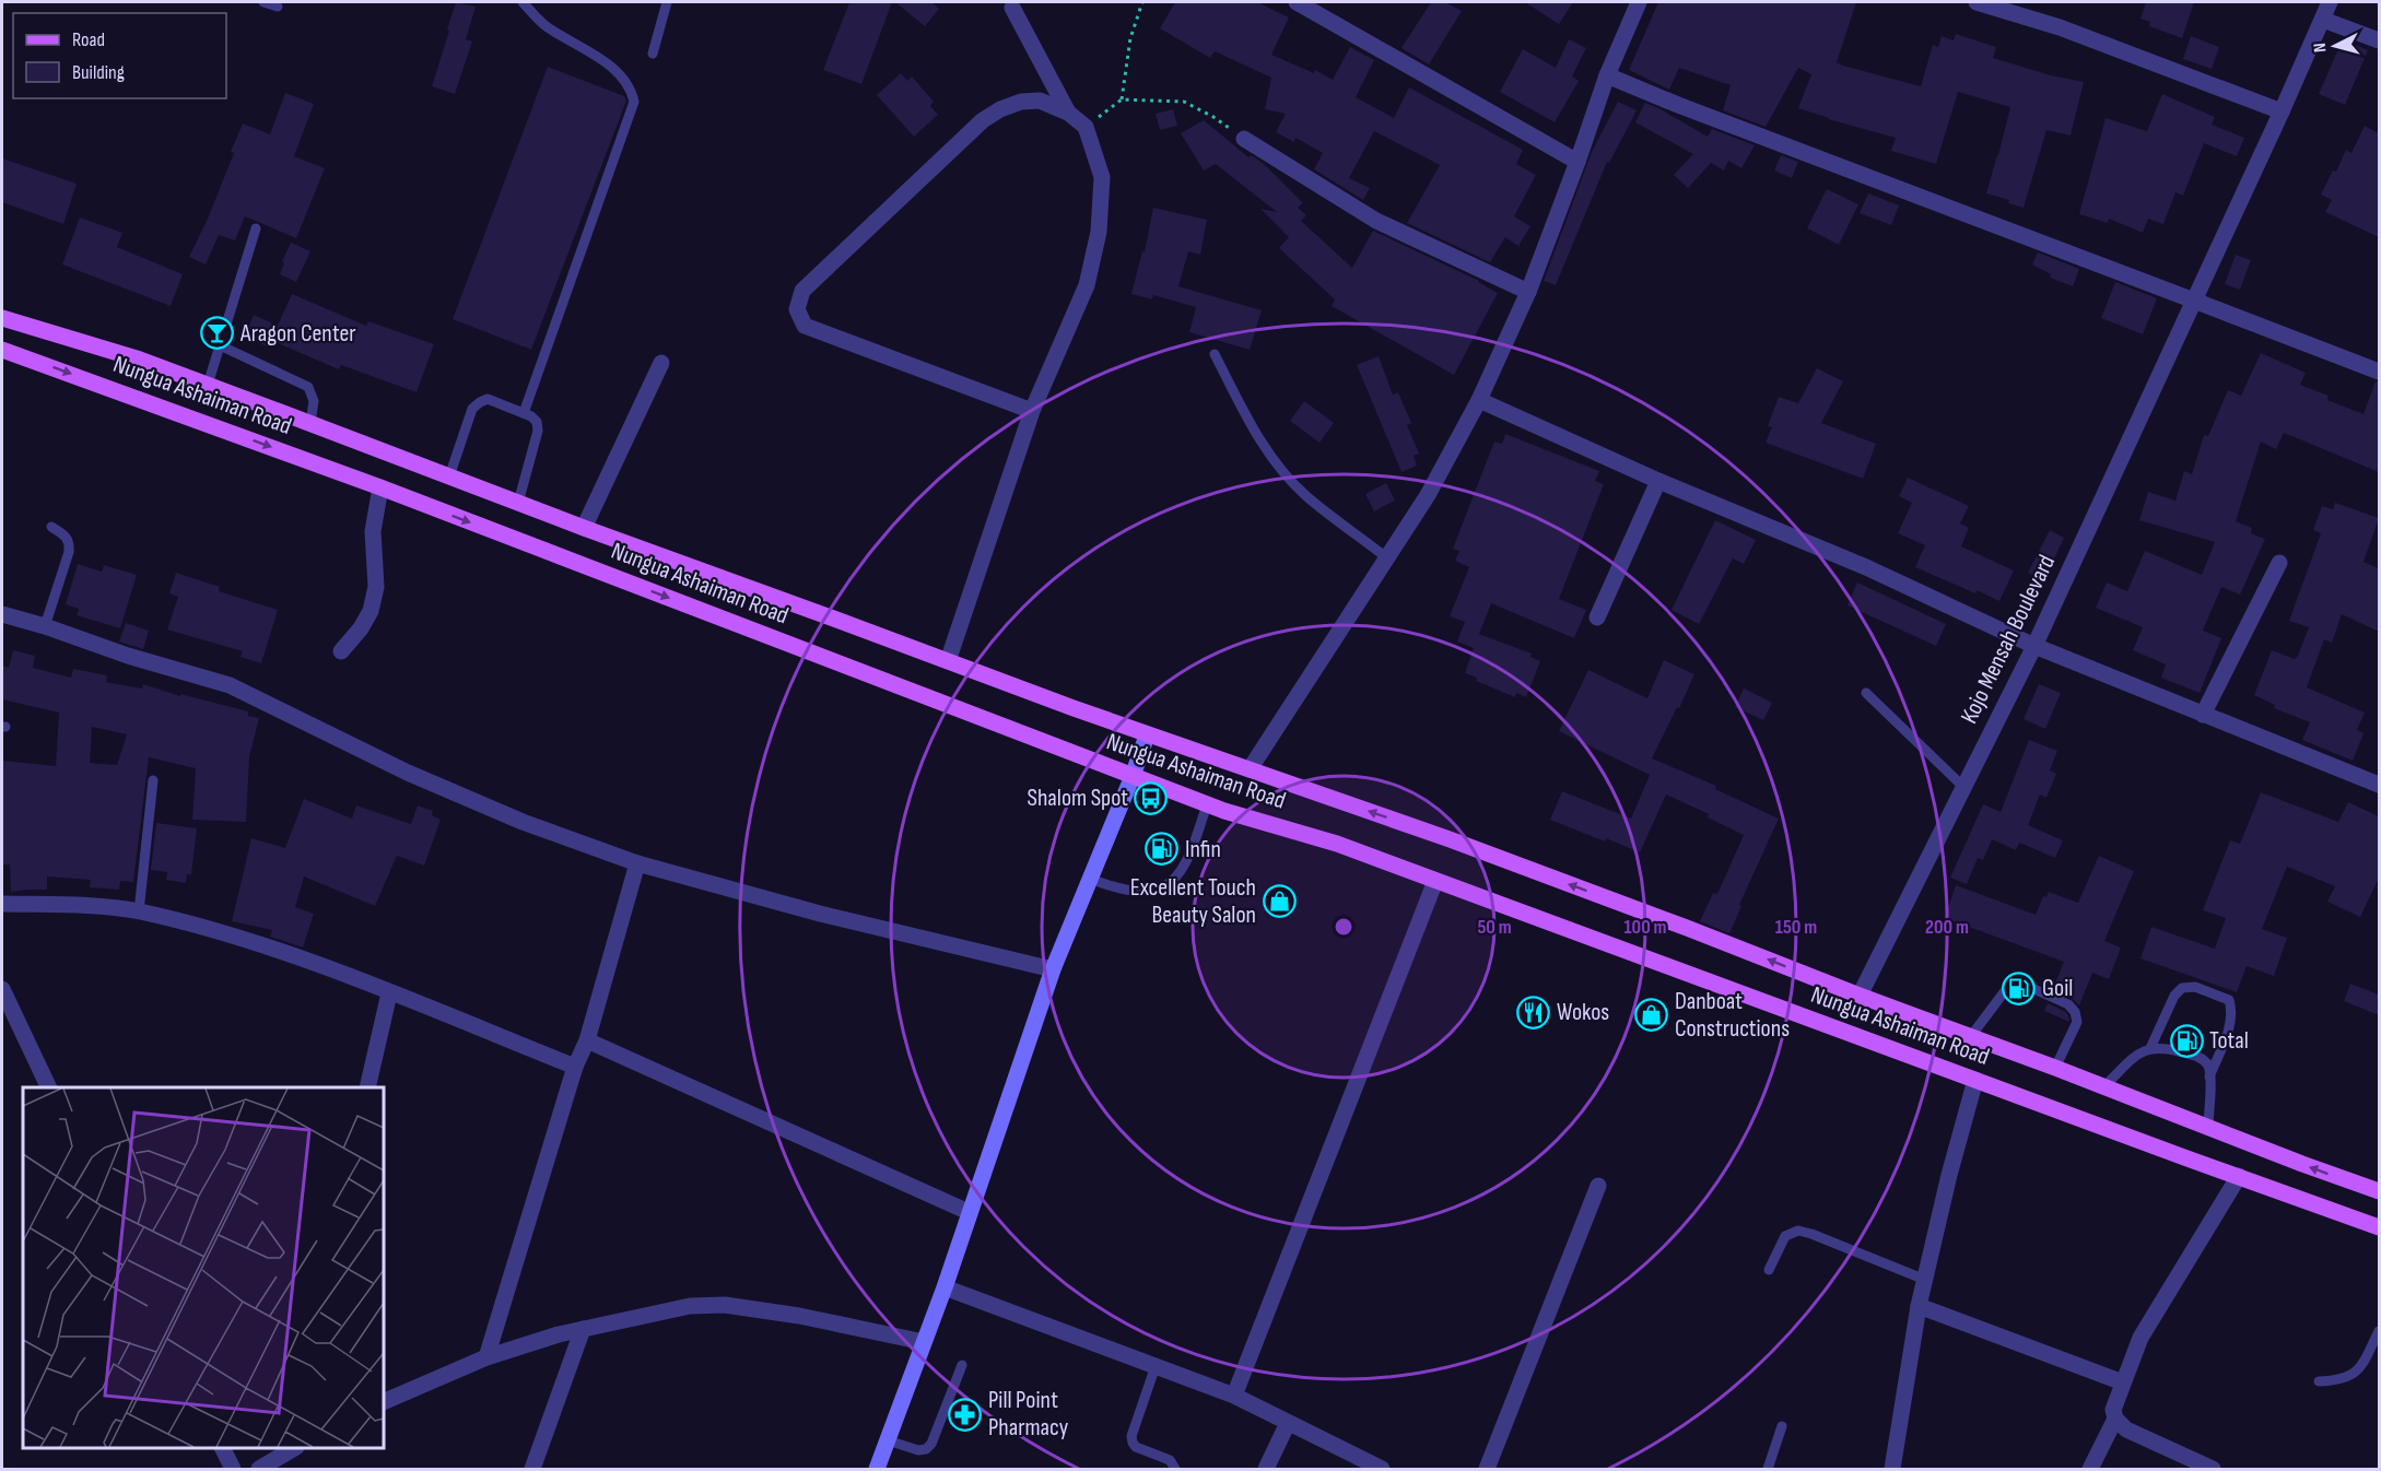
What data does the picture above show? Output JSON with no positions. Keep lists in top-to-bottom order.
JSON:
{
  "streets": {
    "main road": ["Nungua Ashaiman Road"],
    "street": ["Kojo Mensah Boulevard"]
  },
  "crossings": [
    ["Nungua Ashaiman Road", "Kojo Mensah Boulevard"]
  ],
  "places": {
    "bar": ["Aragon Center"],
    "bus stop": ["Shalom Spot"],
    "fuel station": ["Infin", "Goil", "Total"],
    "shop": ["Excellent Touch Beauty Salon", "Danboat Constructions"],
    "restaurant": ["Wokos"],
    "pharmacy": ["Pill Point Pharmacy"]
  },
  "legend": ["Road", "Building"],
  "north": "left",
  "rings": [
    "50 m",
    "100 m",
    "150 m",
    "200 m"
  ]
}
